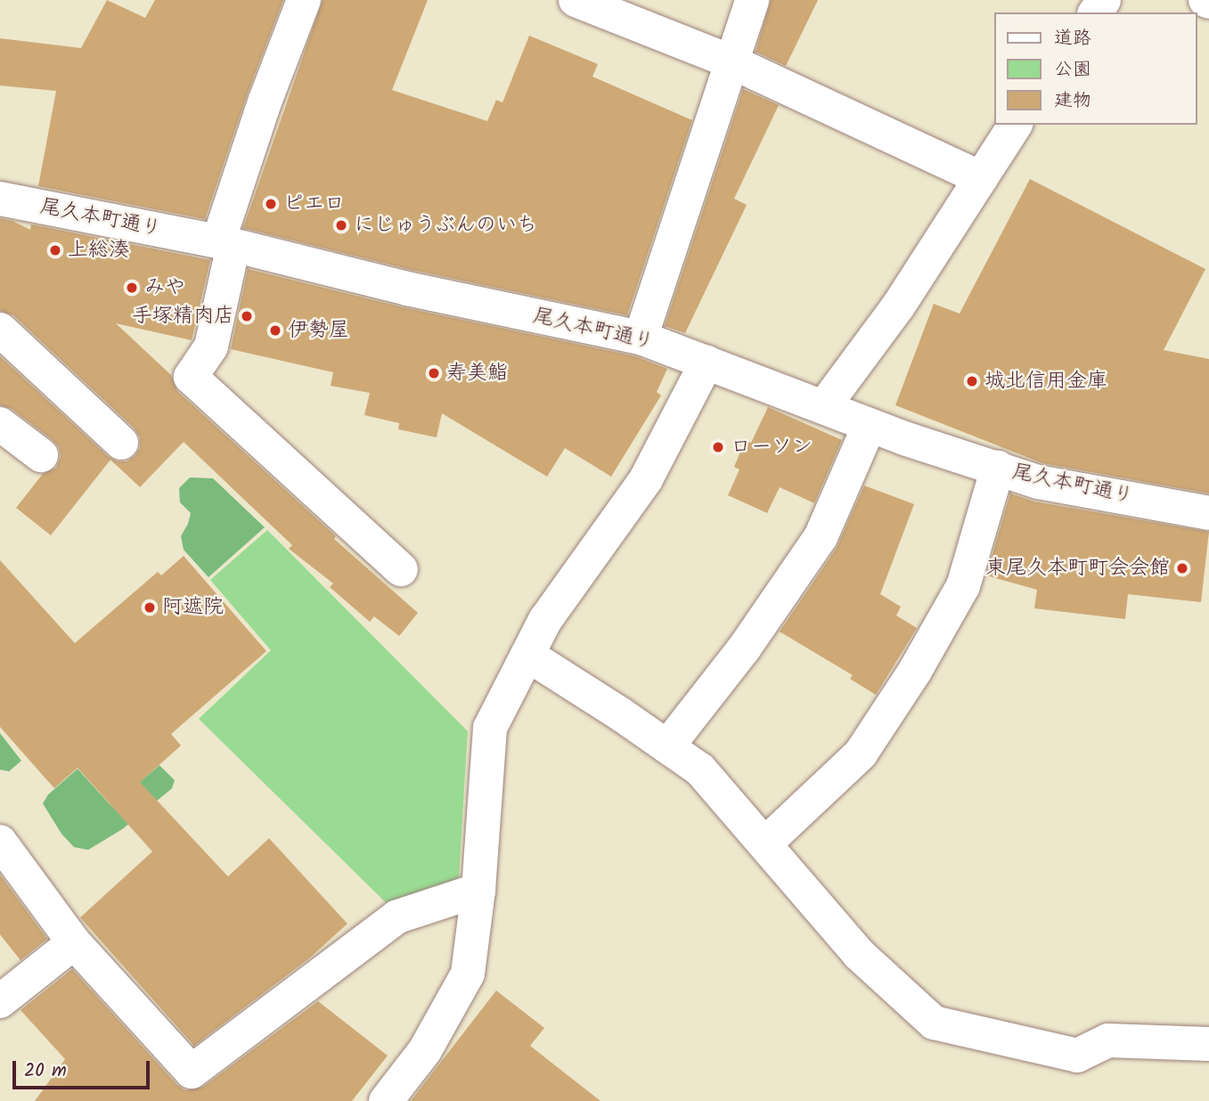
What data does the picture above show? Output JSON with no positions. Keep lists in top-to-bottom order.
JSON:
{
  "streets": {
    "street": ["尾久本町通り"]
  },
  "places": [
    "ピエロ",
    "にじゅうぶんのいち",
    "上総湊",
    "みや",
    "手塚精肉店",
    "伊勢屋",
    "寿美鮨",
    "城北信用金庫",
    "ローソン",
    "東尾久本町町会会館",
    "阿遮院"
  ],
  "legend": ["道路", "公園", "建物"],
  "scale_bar": "20 m"
}
